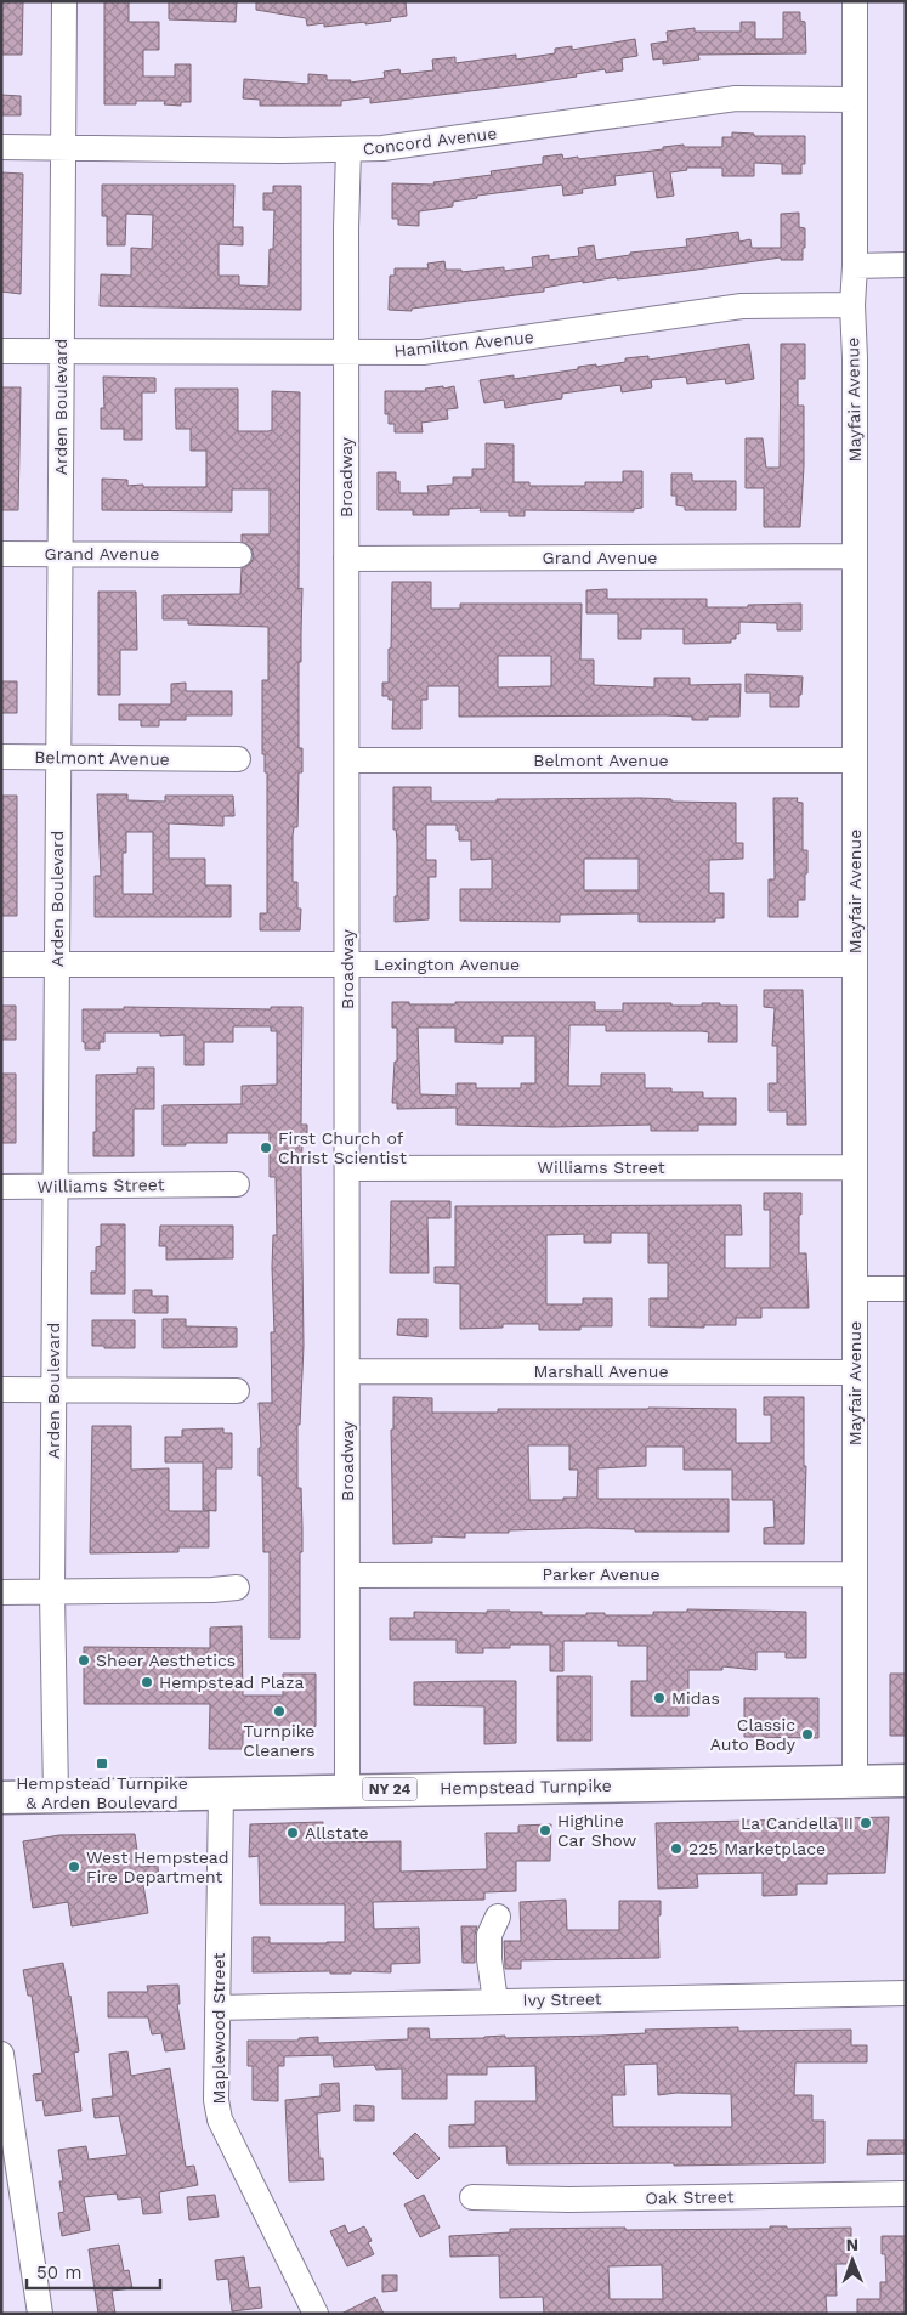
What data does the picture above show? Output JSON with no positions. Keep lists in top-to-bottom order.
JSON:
{
  "streets": {
    "main road": ["Hempstead Turnpike", "NY 24"],
    "street": [
      "Concord Avenue",
      "Hamilton Avenue",
      "Mayfair Avenue",
      "Arden Boulevard",
      "Broadway",
      "Grand Avenue",
      "Belmont Avenue",
      "Lexington Avenue",
      "Williams Street",
      "Marshall Avenue",
      "Parker Avenue",
      "Ivy Street",
      "Maplewood Street",
      "Oak Street"
    ]
  },
  "crossings": [
    ["Concord Avenue", "Mayfair Avenue"],
    ["Concord Avenue", "Arden Boulevard"],
    ["Concord Avenue", "Broadway"],
    ["Hamilton Avenue", "Mayfair Avenue"],
    ["Hamilton Avenue", "Arden Boulevard"],
    ["Hamilton Avenue", "Broadway"],
    ["Mayfair Avenue", "Grand Avenue"],
    ["Mayfair Avenue", "Belmont Avenue"],
    ["Mayfair Avenue", "Lexington Avenue"],
    ["Mayfair Avenue", "Williams Street"],
    ["Mayfair Avenue", "Marshall Avenue"],
    ["Mayfair Avenue", "Parker Avenue"],
    ["Mayfair Avenue", "Hempstead Turnpike"],
    ["Arden Boulevard", "Grand Avenue"],
    ["Arden Boulevard", "Belmont Avenue"],
    ["Arden Boulevard", "Lexington Avenue"],
    ["Arden Boulevard", "Williams Street"],
    ["Arden Boulevard", "Hempstead Turnpike"],
    ["Broadway", "Grand Avenue"],
    ["Broadway", "Belmont Avenue"],
    ["Broadway", "Lexington Avenue"],
    ["Broadway", "Williams Street"],
    ["Broadway", "Marshall Avenue"],
    ["Broadway", "Parker Avenue"],
    ["Broadway", "Hempstead Turnpike"],
    ["Hempstead Turnpike", "Maplewood Street"],
    ["Ivy Street", "Maplewood Street"]
  ],
  "places": {
    "other": [
      "First Church of Christ Scientist",
      "Sheer Aesthetics",
      "Hempstead Plaza",
      "Midas",
      "Turnpike Cleaners",
      "Classic Auto Body",
      "La Candella II",
      "Highline Car Show",
      "Allstate",
      "225 Marketplace",
      "West Hempstead Fire Department"
    ],
    "transit": ["Hempstead Turnpike & Arden Boulevard"]
  },
  "scale_bar": "50 m",
  "north": "top"
}
